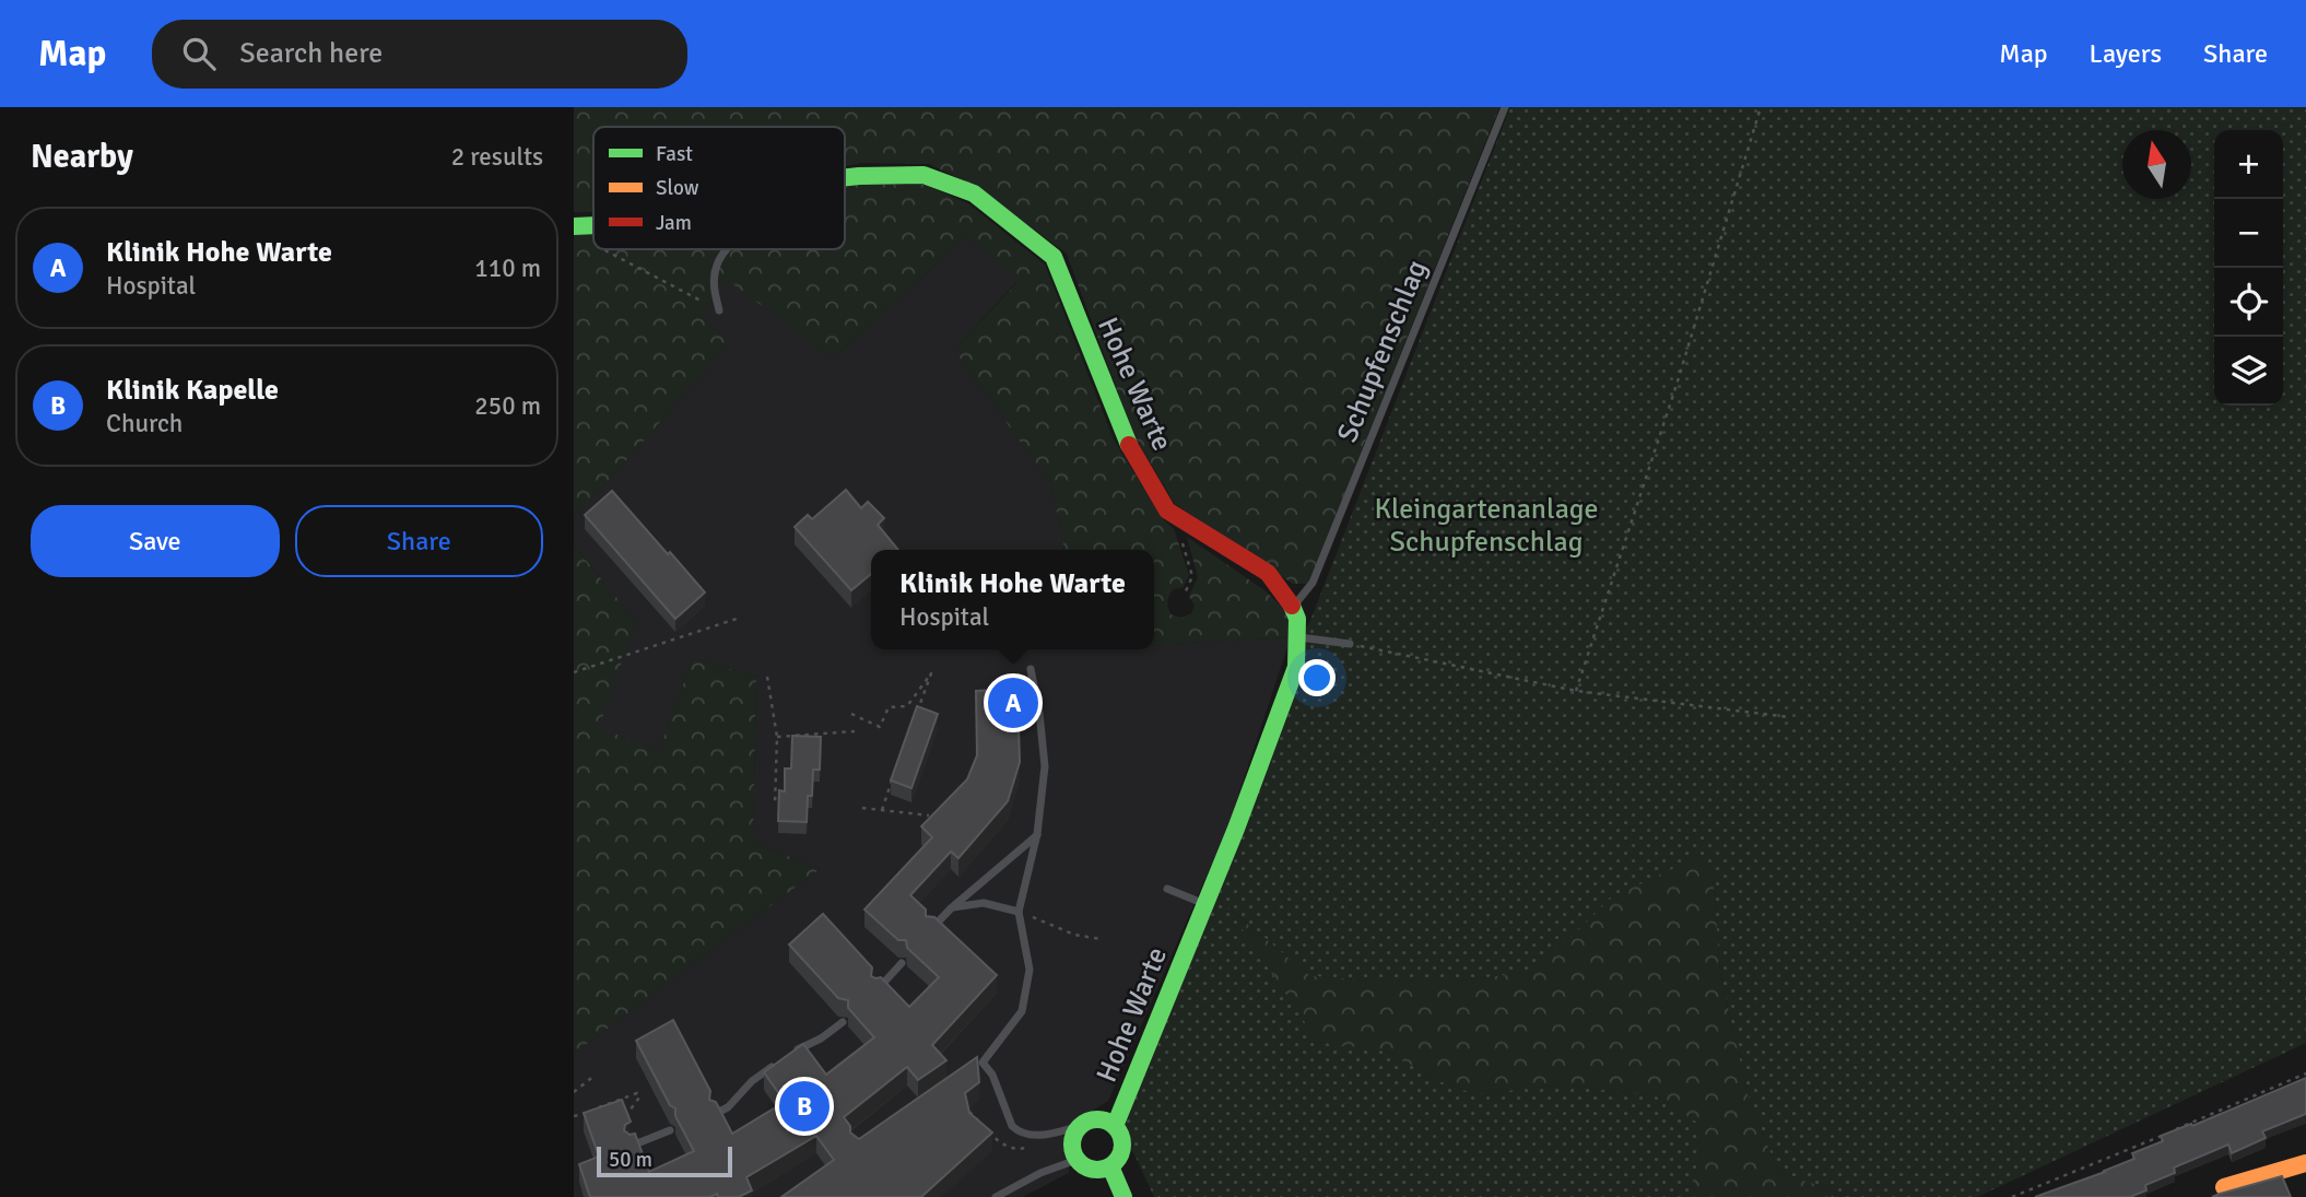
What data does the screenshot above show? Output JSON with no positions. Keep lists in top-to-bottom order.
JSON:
{
  "streets": {
    "street": ["Hohe Warte"],
    "lane": ["Schupfenschlag"]
  },
  "crossings": [
    ["Schupfenschlag", "Hohe Warte"]
  ],
  "parks": ["Kleingartenanlage Schupfenschlag"],
  "legend": ["Fast", "Slow", "Jam"],
  "scale_bar": "50 m",
  "north": "top",
  "page": {
    "header": "Map",
    "search": "Search here",
    "nav": ["Map", "Layers", "Share"],
    "heading": ["Nearby", "2 results"],
    "map_buttons": ["+", "−"],
    "list": [
      {
        "mark": "A",
        "name": "Klinik Hohe Warte",
        "note": "Hospital",
        "value": "110 m"
      },
      {
        "mark": "B",
        "name": "Klinik Kapelle",
        "note": "Church",
        "value": "250 m"
      }
    ],
    "buttons": ["Save", "Share"],
    "popup": ["Klinik Hohe Warte", "Hospital"],
    "pins": ["A", "B"],
    "scale": "50 m"
  }
}
